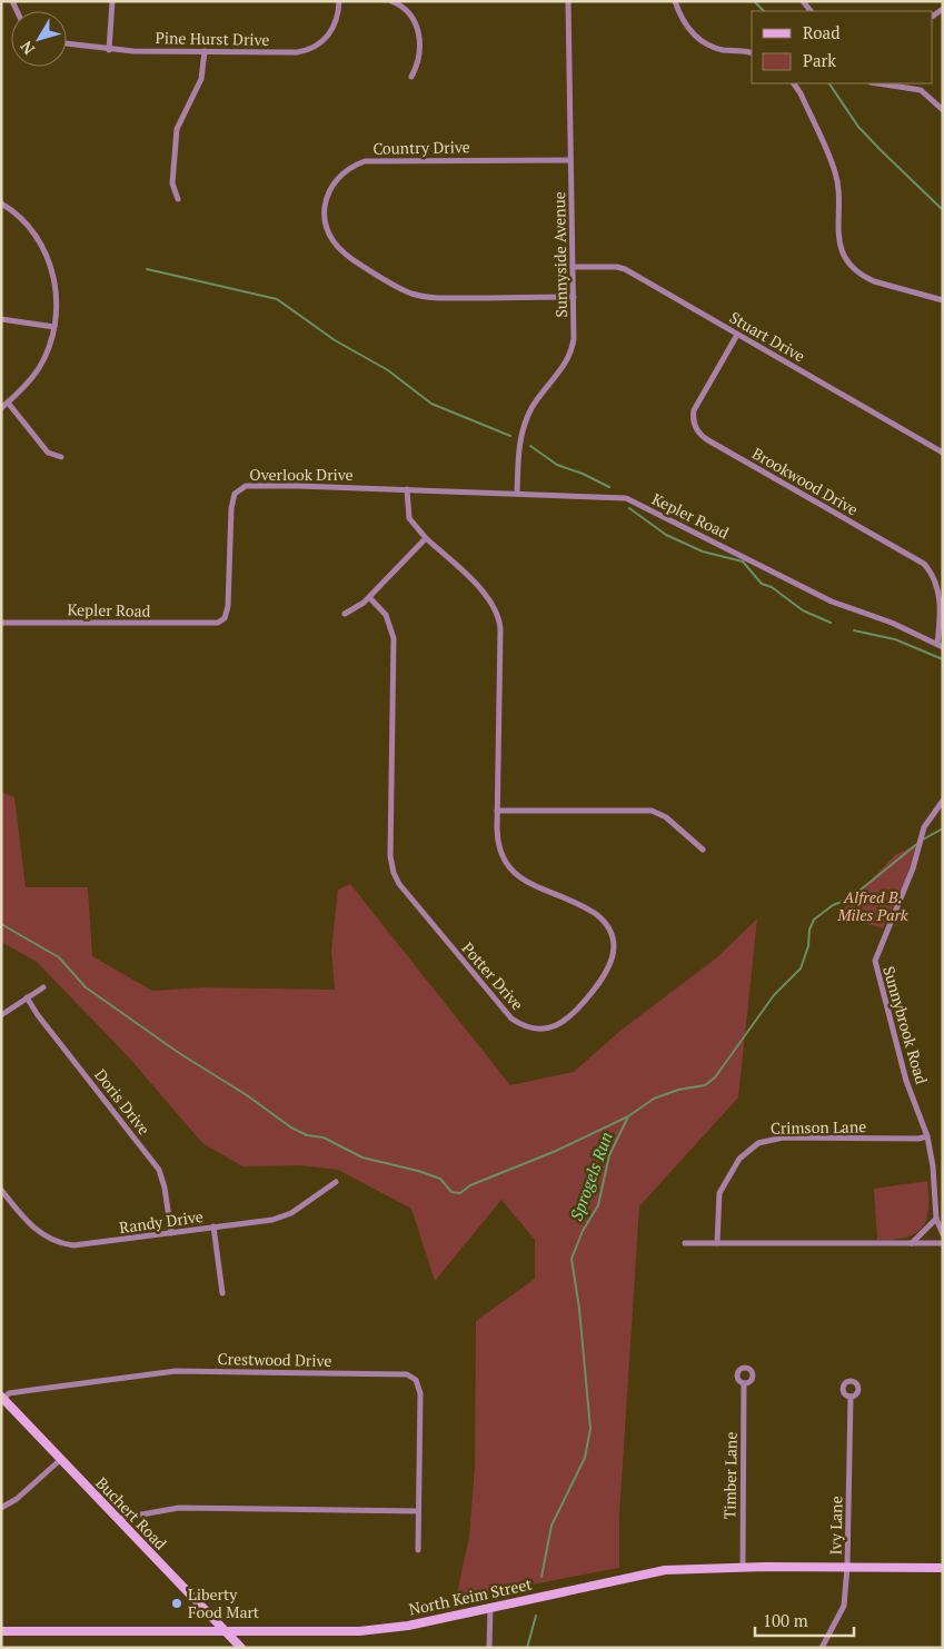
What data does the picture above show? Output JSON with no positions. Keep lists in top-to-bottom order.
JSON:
{
  "streets": {
    "street": [
      "Pine Hurst Drive",
      "Country Drive",
      "Sunnyside Avenue",
      "Stuart Drive",
      "Overlook Drive",
      "Brookwood Drive",
      "Kepler Road",
      "Potter Drive",
      "Sunnybrook Road",
      "Doris Drive",
      "Crimson Lane",
      "Randy Drive",
      "Crestwood Drive",
      "Timber Lane",
      "Buchert Road",
      "Ivy Lane",
      "North Keim Street"
    ]
  },
  "crossings": [
    ["Country Drive", "Sunnyside Avenue"],
    ["Sunnyside Avenue", "Stuart Drive"],
    ["Sunnyside Avenue", "Kepler Road"],
    ["Stuart Drive", "Brookwood Drive"],
    ["Overlook Drive", "Kepler Road"],
    ["Overlook Drive", "Potter Drive"],
    ["Brookwood Drive", "Kepler Road"],
    ["Kepler Road", "Potter Drive"],
    ["Sunnybrook Road", "Crimson Lane"],
    ["Doris Drive", "Randy Drive"],
    ["Crestwood Drive", "Buchert Road"],
    ["Timber Lane", "North Keim Street"],
    ["Buchert Road", "North Keim Street"],
    ["Ivy Lane", "North Keim Street"]
  ],
  "water": ["Sprogels Run"],
  "parks": ["Alfred B. Miles Park"],
  "places": ["Liberty Food Mart"],
  "legend": ["Road", "Park"],
  "scale_bar": "100 m",
  "north": "bottom left"
}
